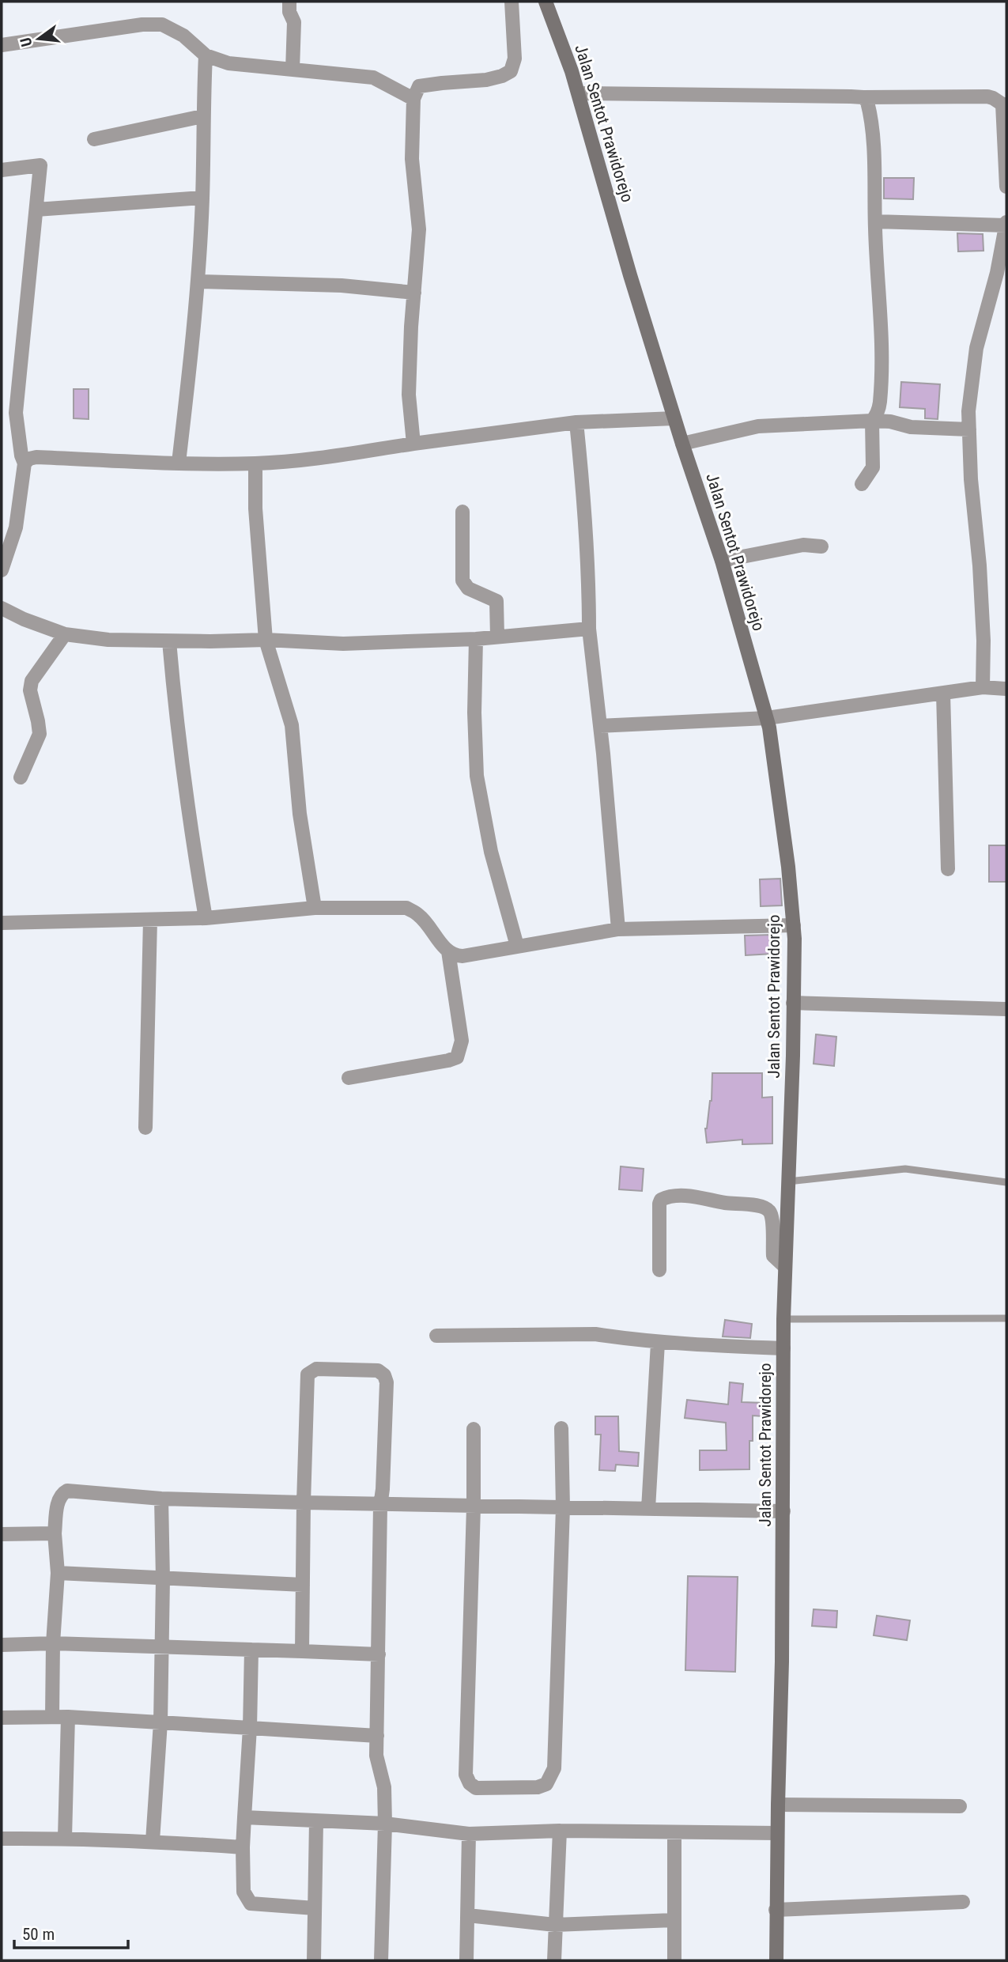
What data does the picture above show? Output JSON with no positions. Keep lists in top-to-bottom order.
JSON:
{
  "streets": {
    "main road": ["Jalan Sentot Prawidorejo"]
  },
  "scale_bar": "50 m",
  "north": "left"
}
